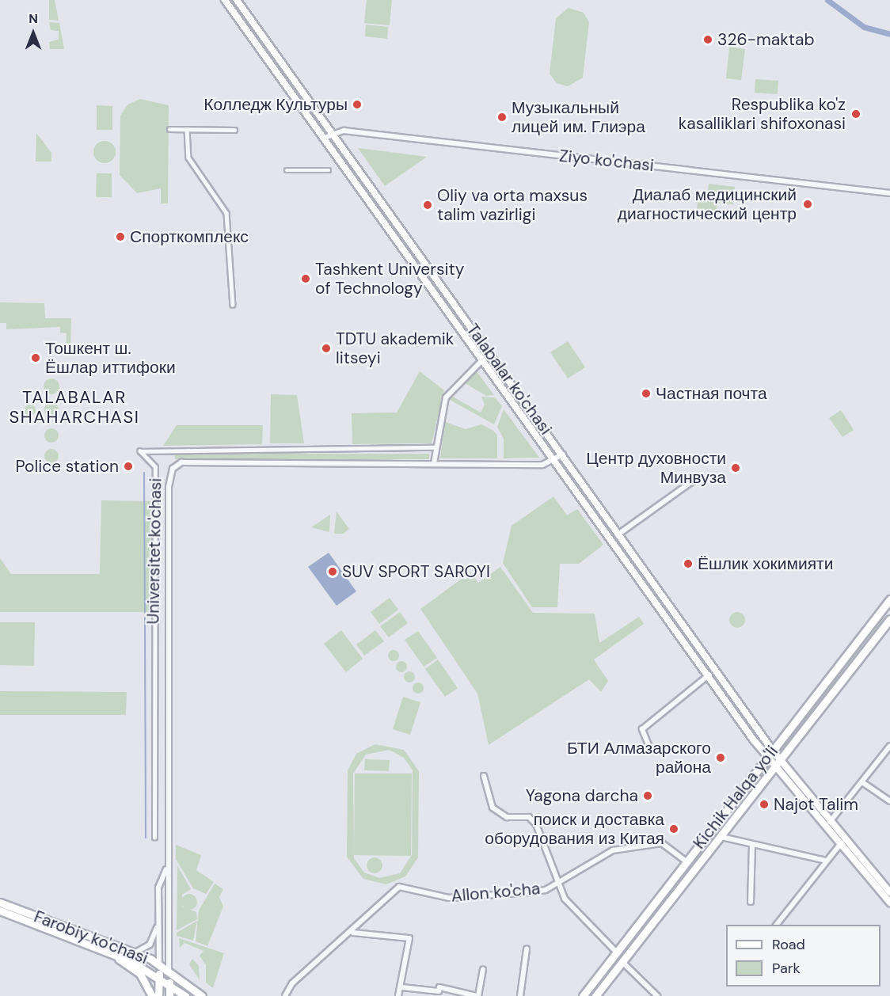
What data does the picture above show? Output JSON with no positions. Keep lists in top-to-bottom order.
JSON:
{
  "streets": {
    "main road": ["Talabalar ko'chasi", "Kichik Halqa yo'li", "Farobiy ko'chasi"],
    "street": ["Ziyo ko'chasi", "Universitet ko'chasi", "Allon ko'cha"]
  },
  "crossings": [
    ["Ziyo ko'chasi", "Talabalar ko'chasi"],
    ["Talabalar ko'chasi", "Universitet ko'chasi"],
    ["Talabalar ko'chasi", "Kichik Halqa yo'li"],
    ["Universitet ko'chasi", "Farobiy ko'chasi"],
    ["Kichik Halqa yo'li", "Allon ko'cha"]
  ],
  "districts": ["TALABALAR SHAHARCHASI"],
  "places": [
    "326-maktab",
    "Колледж Культуры",
    "Respublika ko'z kasalliklari shifoxonasi",
    "Музыкальный лицей им. Глиэра",
    "Диалаб медицинский диагностический центр",
    "Oliy va orta maxsus talim vazirligi",
    "Спорткомплекс",
    "Tashkent University of Technology",
    "TDTU akademik litseyi",
    "Тошкент ш. Ёшлар иттифоки",
    "Частная почта",
    "Police station",
    "Центр духовности Минвуза",
    "Ёшлик хокимияти",
    "SUV SPORT SAROYI",
    "БТИ Алмазарского района",
    "Yagona darcha",
    "Najot Talim",
    "поиск и доставка оборудования из Китая"
  ],
  "legend": ["Road", "Park"],
  "north": "top"
}
